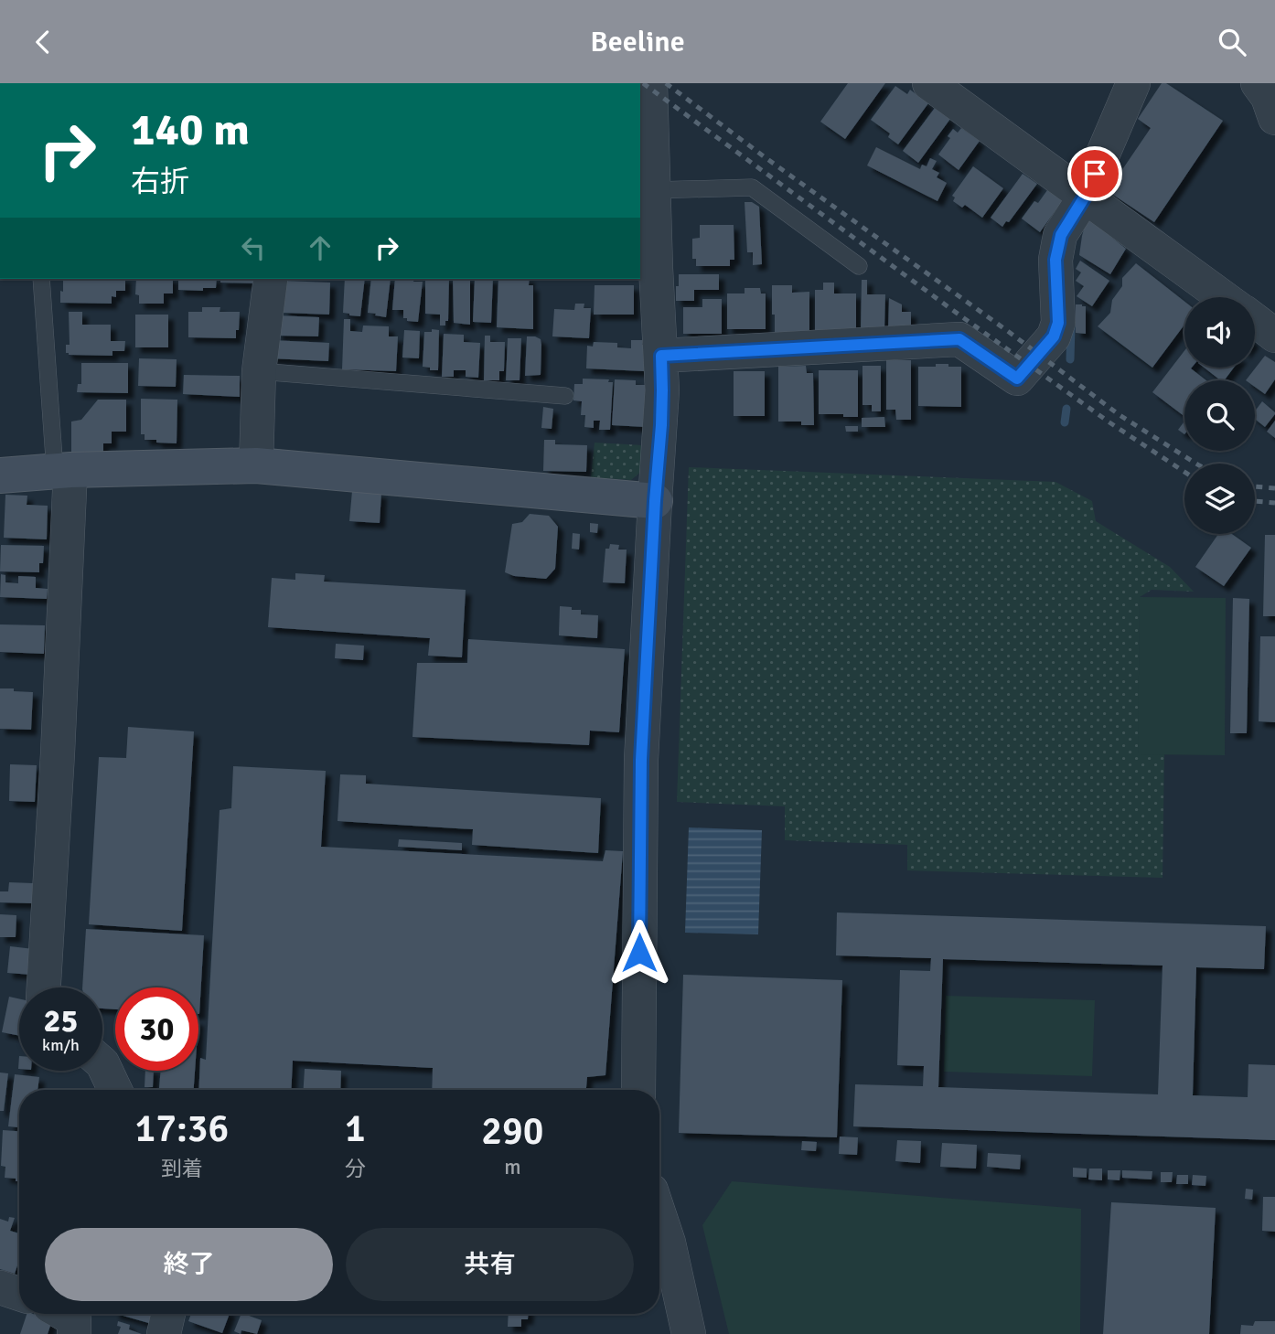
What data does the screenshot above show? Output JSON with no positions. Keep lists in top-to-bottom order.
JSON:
{
  "page": {
    "header": "Beeline",
    "turn": ["140 m", "右折"],
    "speed": "25 km/h",
    "limit": "30",
    "eta": [
      "17:36",
      "到着",
      "1",
      "分",
      "290",
      "m"
    ],
    "buttons": ["終了", "共有"]
  }
}
